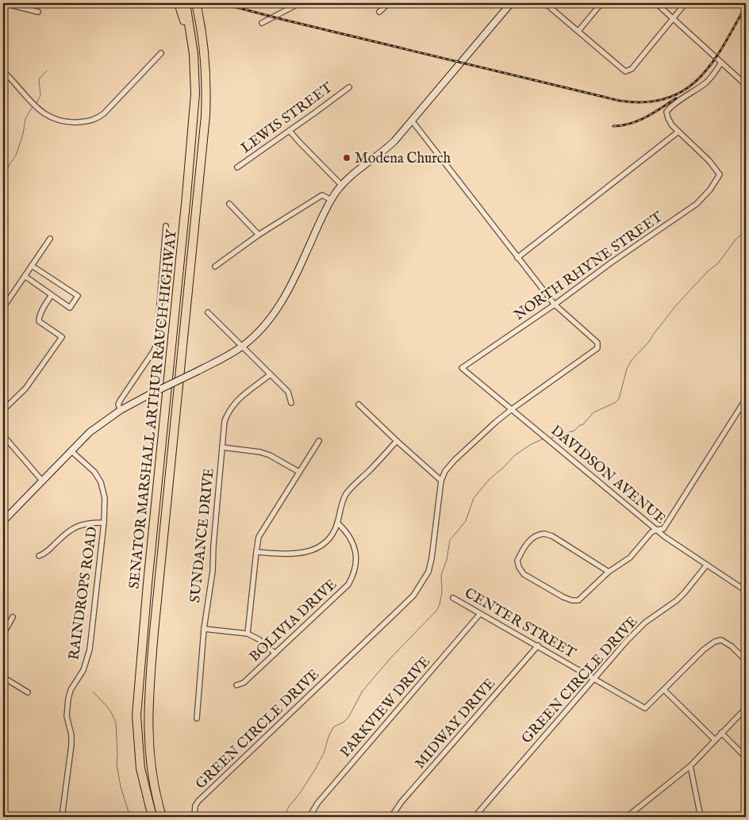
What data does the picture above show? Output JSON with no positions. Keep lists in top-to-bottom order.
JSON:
{
  "streets": {
    "highway": ["SENATOR MARSHALL ARTHUR RAUCH HIGHWAY"],
    "street": [
      "LEWIS STREET",
      "NORTH RHYNE STREET",
      "DAVIDSON AVENUE",
      "SUNDANCE DRIVE",
      "RAINDROPS ROAD",
      "BOLIVIA DRIVE",
      "CENTER STREET",
      "GREEN CIRCLE DRIVE",
      "PARKVIEW DRIVE",
      "MIDWAY DRIVE"
    ]
  },
  "crossings": [
    ["NORTH RHYNE STREET", "DAVIDSON AVENUE"],
    ["DAVIDSON AVENUE", "GREEN CIRCLE DRIVE"],
    ["CENTER STREET", "GREEN CIRCLE DRIVE"],
    ["CENTER STREET", "PARKVIEW DRIVE"],
    ["CENTER STREET", "MIDWAY DRIVE"]
  ],
  "places": ["Modena Church"]
}
